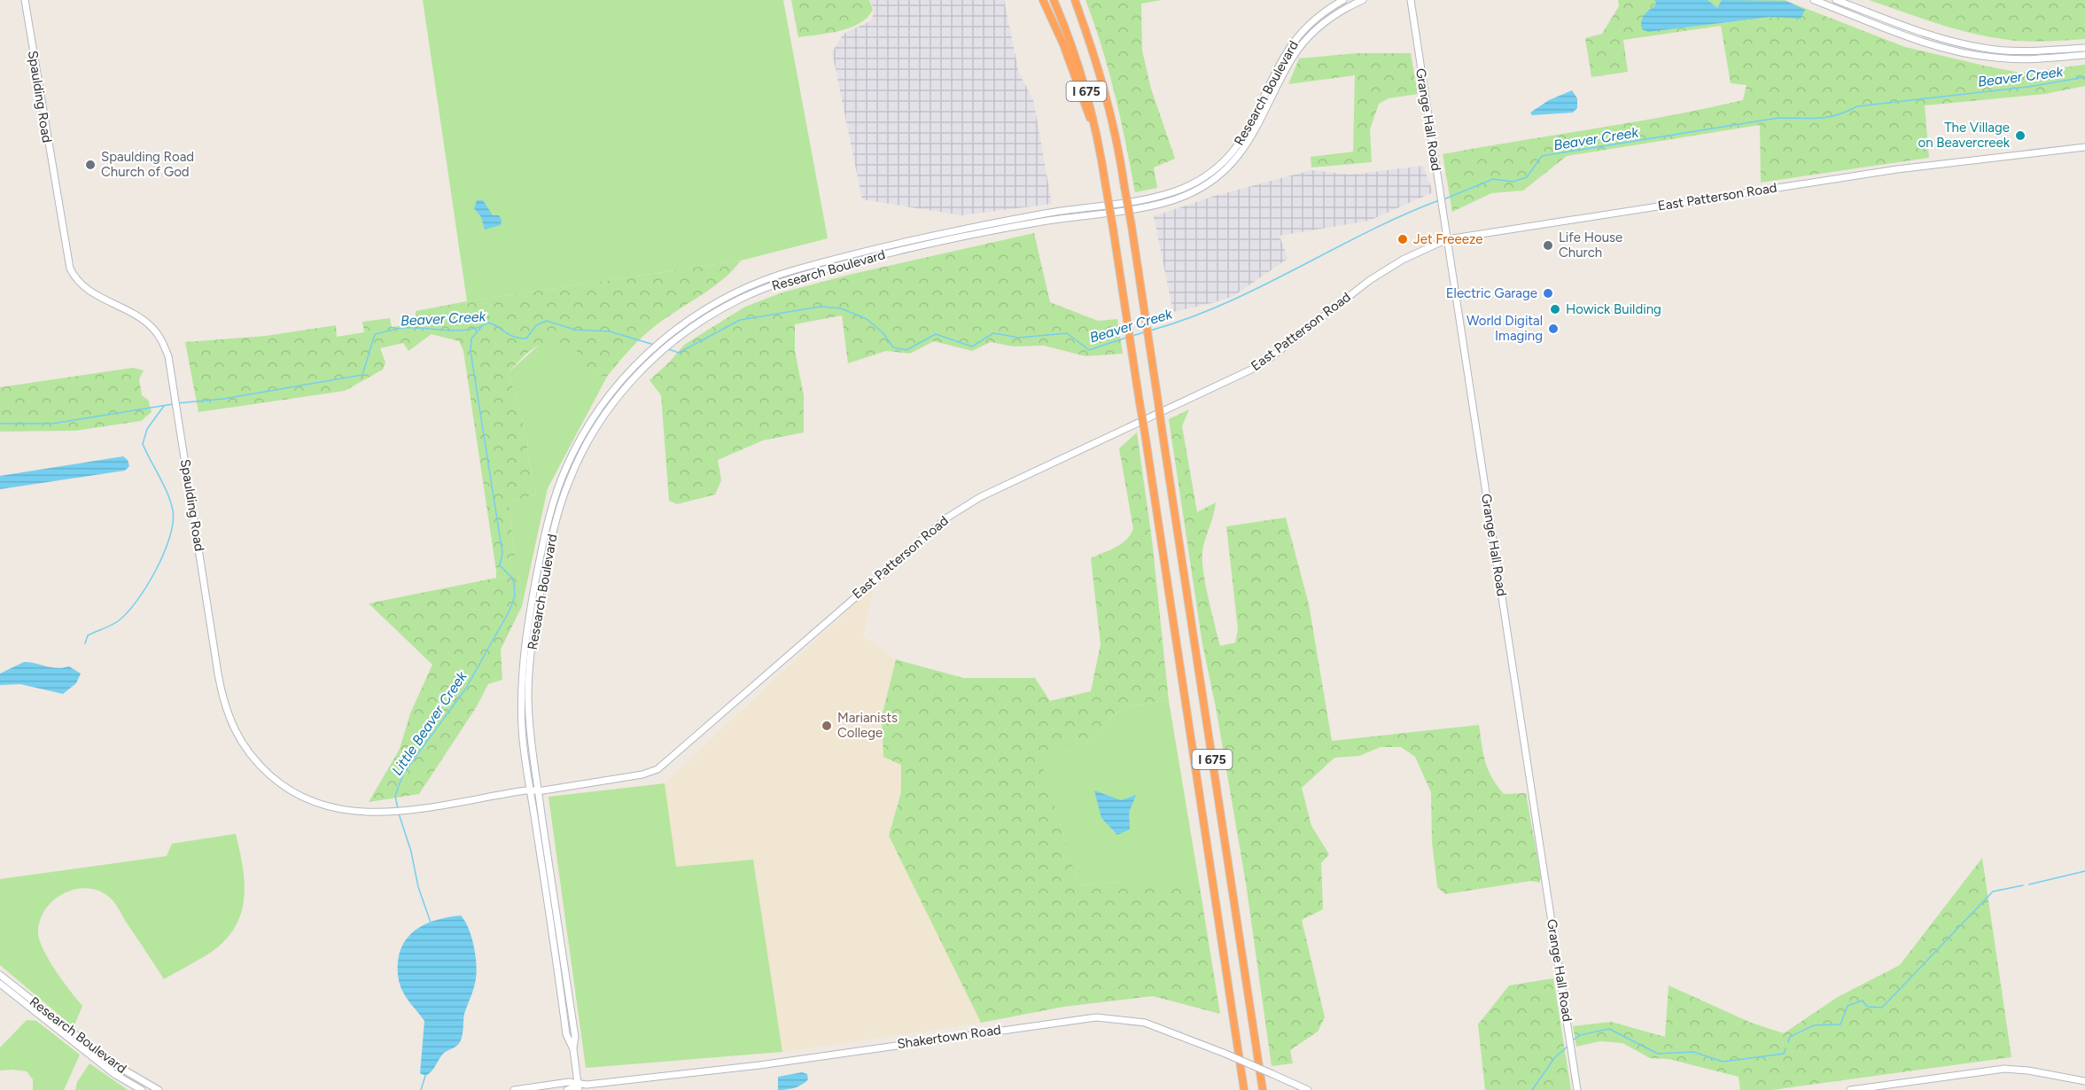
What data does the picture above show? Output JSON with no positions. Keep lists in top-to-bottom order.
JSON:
{
  "streets": {
    "highway": ["I 675"],
    "street": [
      "Research Boulevard",
      "Spaulding Road",
      "Grange Hall Road",
      "East Patterson Road",
      "Shakertown Road"
    ]
  },
  "crossings": [
    ["Research Boulevard", "Spaulding Road"],
    ["Research Boulevard", "East Patterson Road"],
    ["Research Boulevard", "Shakertown Road"],
    ["Spaulding Road", "East Patterson Road"],
    ["Grange Hall Road", "East Patterson Road"]
  ],
  "water": ["Beaver Creek", "Little Beaver Creek"],
  "places": [
    "The Village on Beavercreek",
    "Spaulding Road Church of God",
    "Jet Freeeze",
    "Life House Church",
    "Electric Garage",
    "Howick Building",
    "World Digital Imaging",
    "Marianists College"
  ]
}
